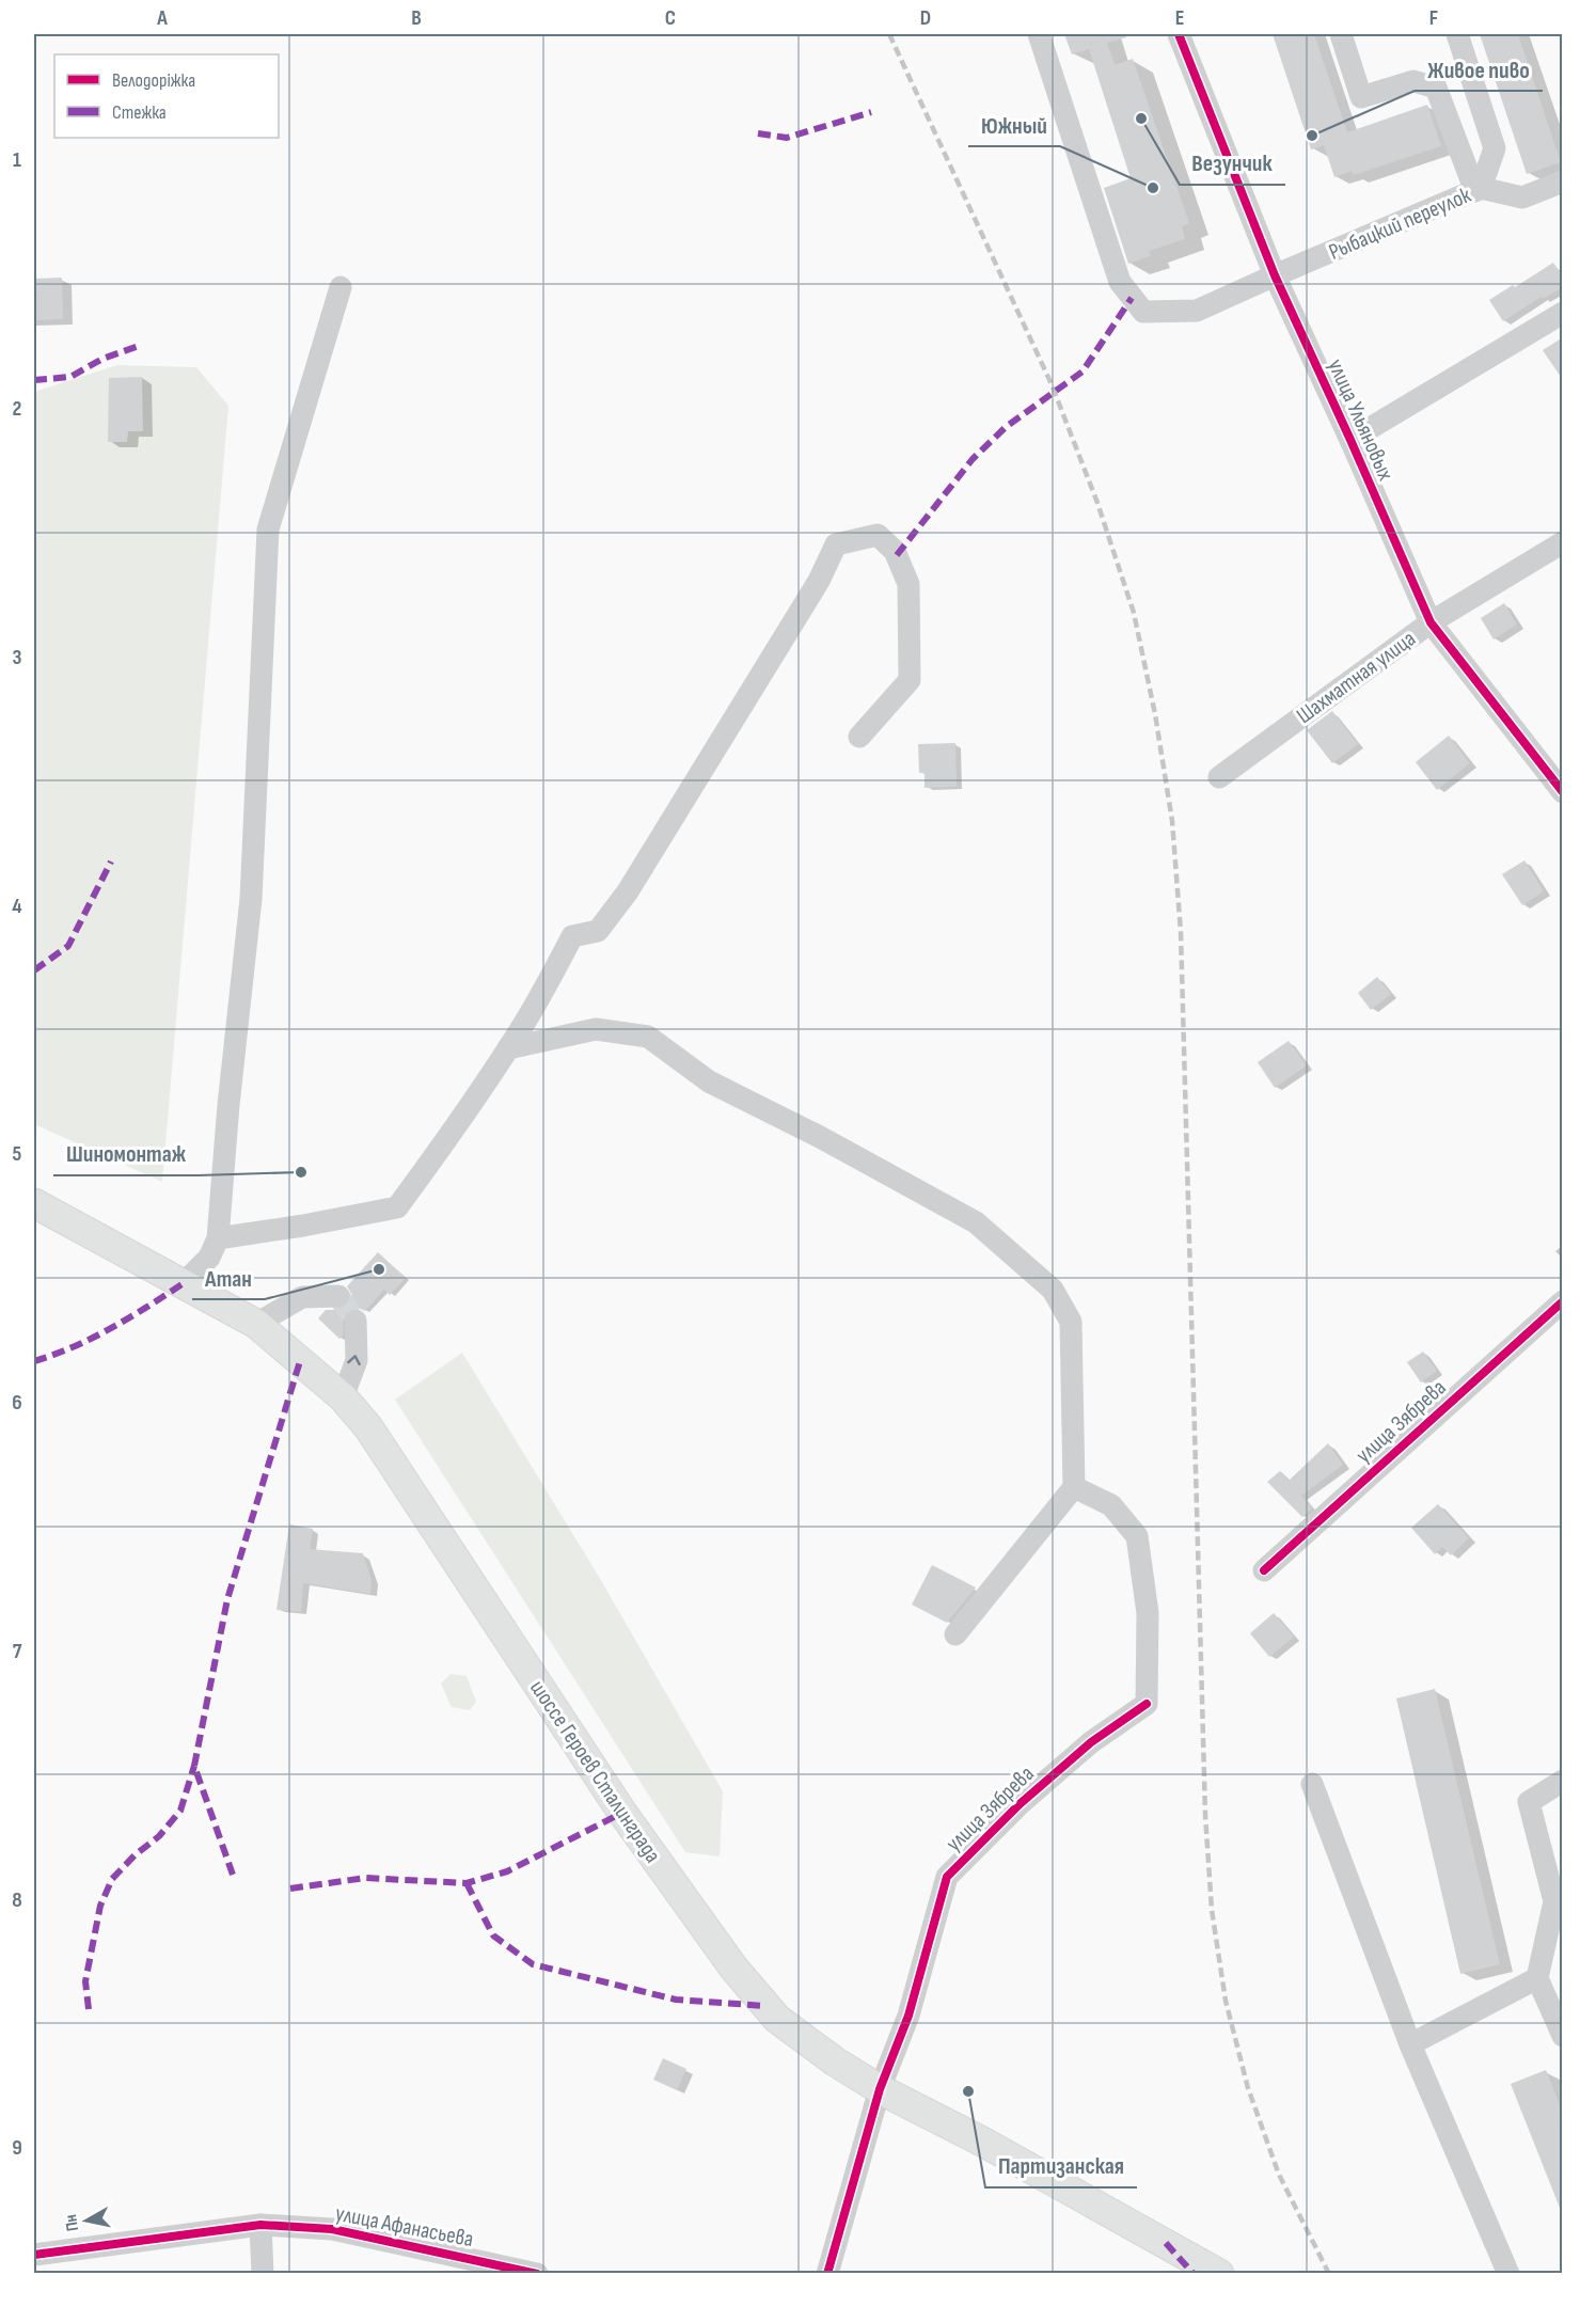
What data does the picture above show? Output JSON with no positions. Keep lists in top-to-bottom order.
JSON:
{
  "streets": {
    "main road": ["шоссе Героев Сталинграда"],
    "street": [
      "Рыбацкий переулок",
      "улица Ульяновых",
      "Шахматная улица",
      "улица Зябрева",
      "улица Афанасьева"
    ]
  },
  "crossings": [
    ["Рыбацкий переулок", "улица Ульяновых"],
    ["улица Ульяновых", "Шахматная улица"],
    ["улица Зябрева", "шоссе Героев Сталинграда"]
  ],
  "places": [
    "Везунчик",
    "Живое пиво",
    "Южный",
    "Шиномонтаж",
    "Атан",
    "Партизанская"
  ],
  "legend": ["Велодоріжка", "Стежка"],
  "north": "left",
  "grid": {
    "columns": [
      "A",
      "B",
      "C",
      "D",
      "E",
      "F"
    ],
    "rows": [
      "1",
      "2",
      "3",
      "4",
      "5",
      "6",
      "7",
      "8",
      "9"
    ]
  }
}
